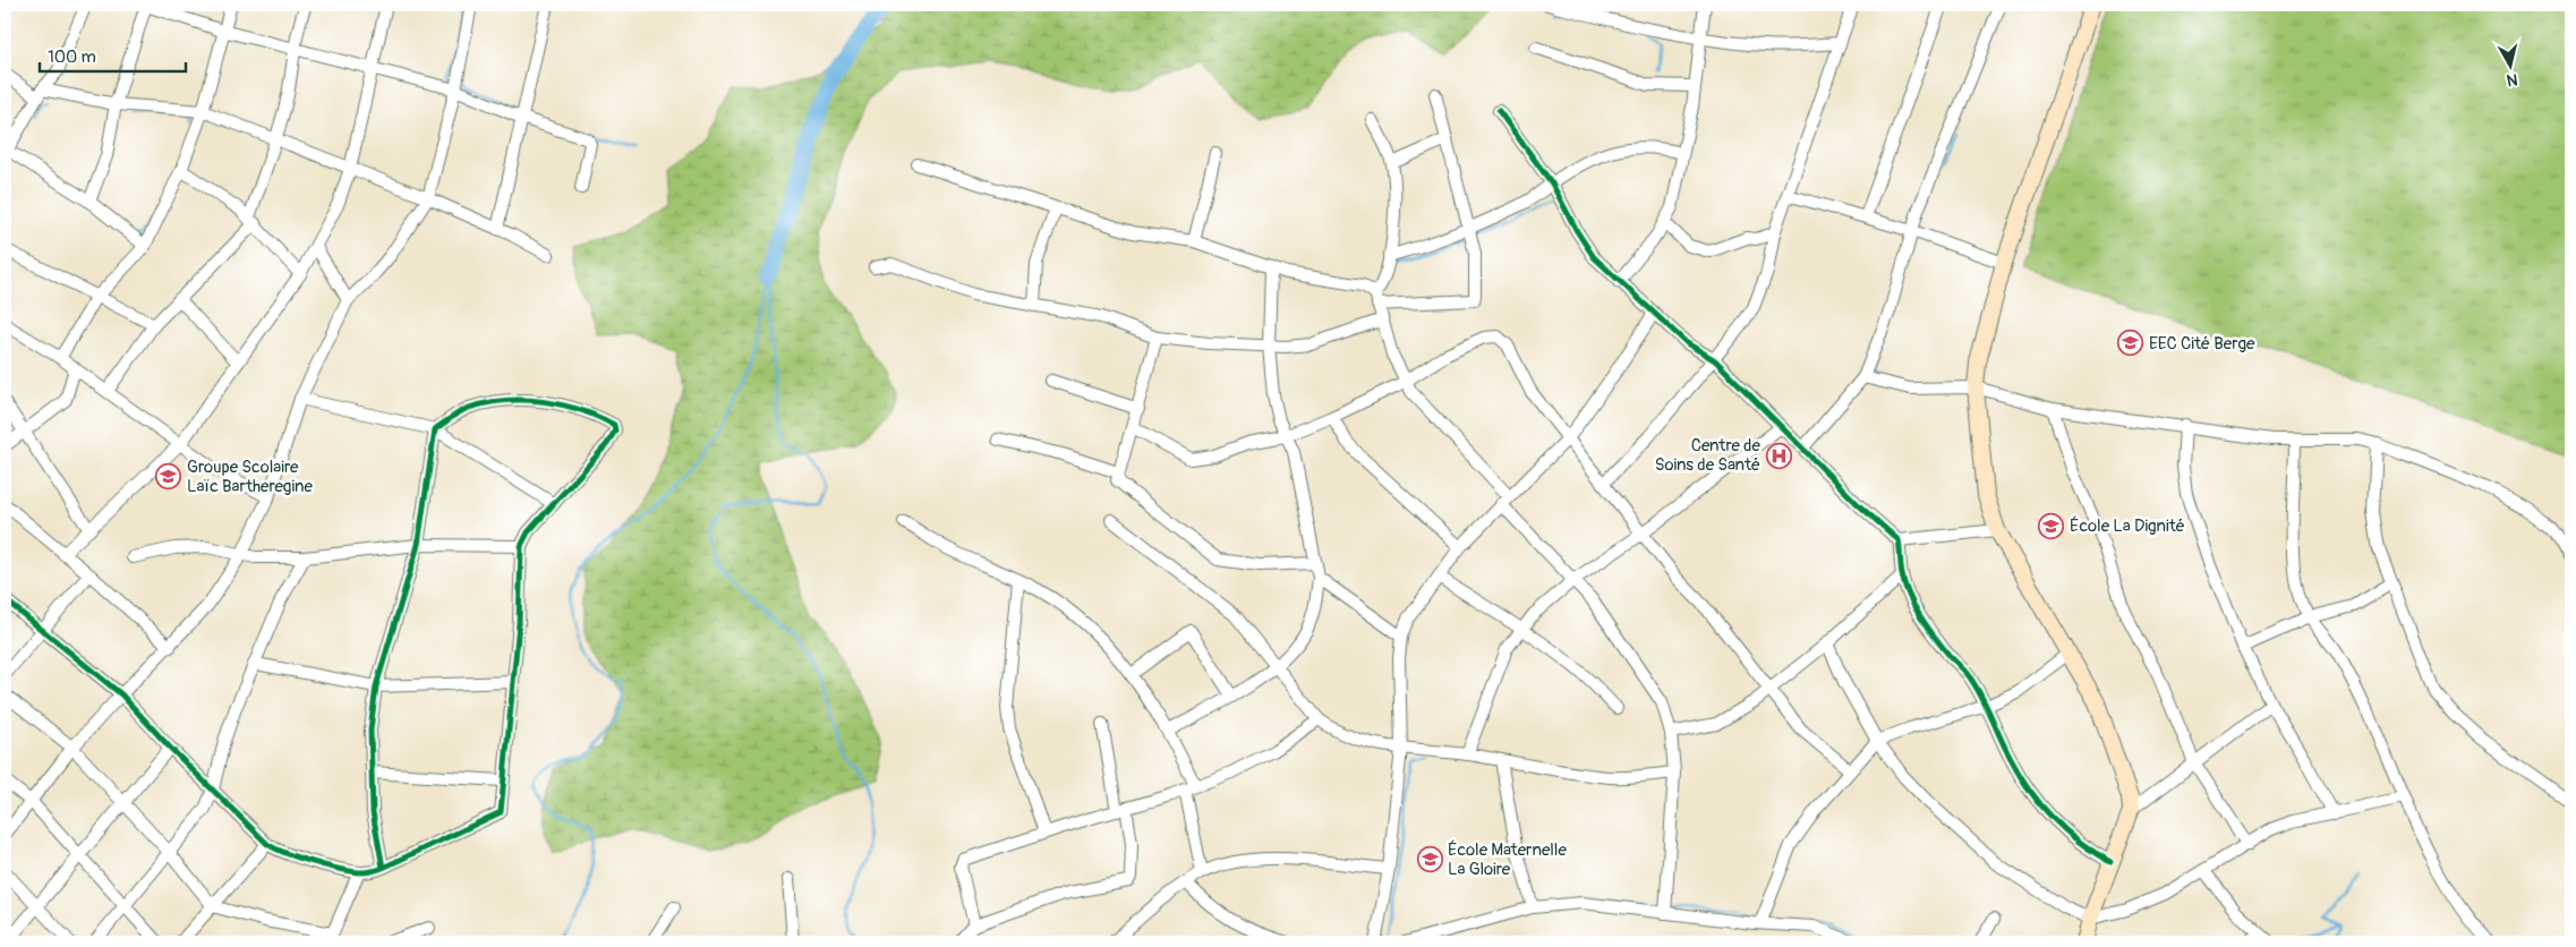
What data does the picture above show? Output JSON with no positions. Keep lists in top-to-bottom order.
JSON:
{
  "places": {
    "school or university": [
      "EEC Cité Berge",
      "Groupe Scolaire Laïc Bartheregine",
      "École La Dignité",
      "École Maternelle La Gloire"
    ],
    "hospital": ["Centre de Soins de Santé"]
  },
  "scale_bar": "100 m",
  "north": "bottom"
}
